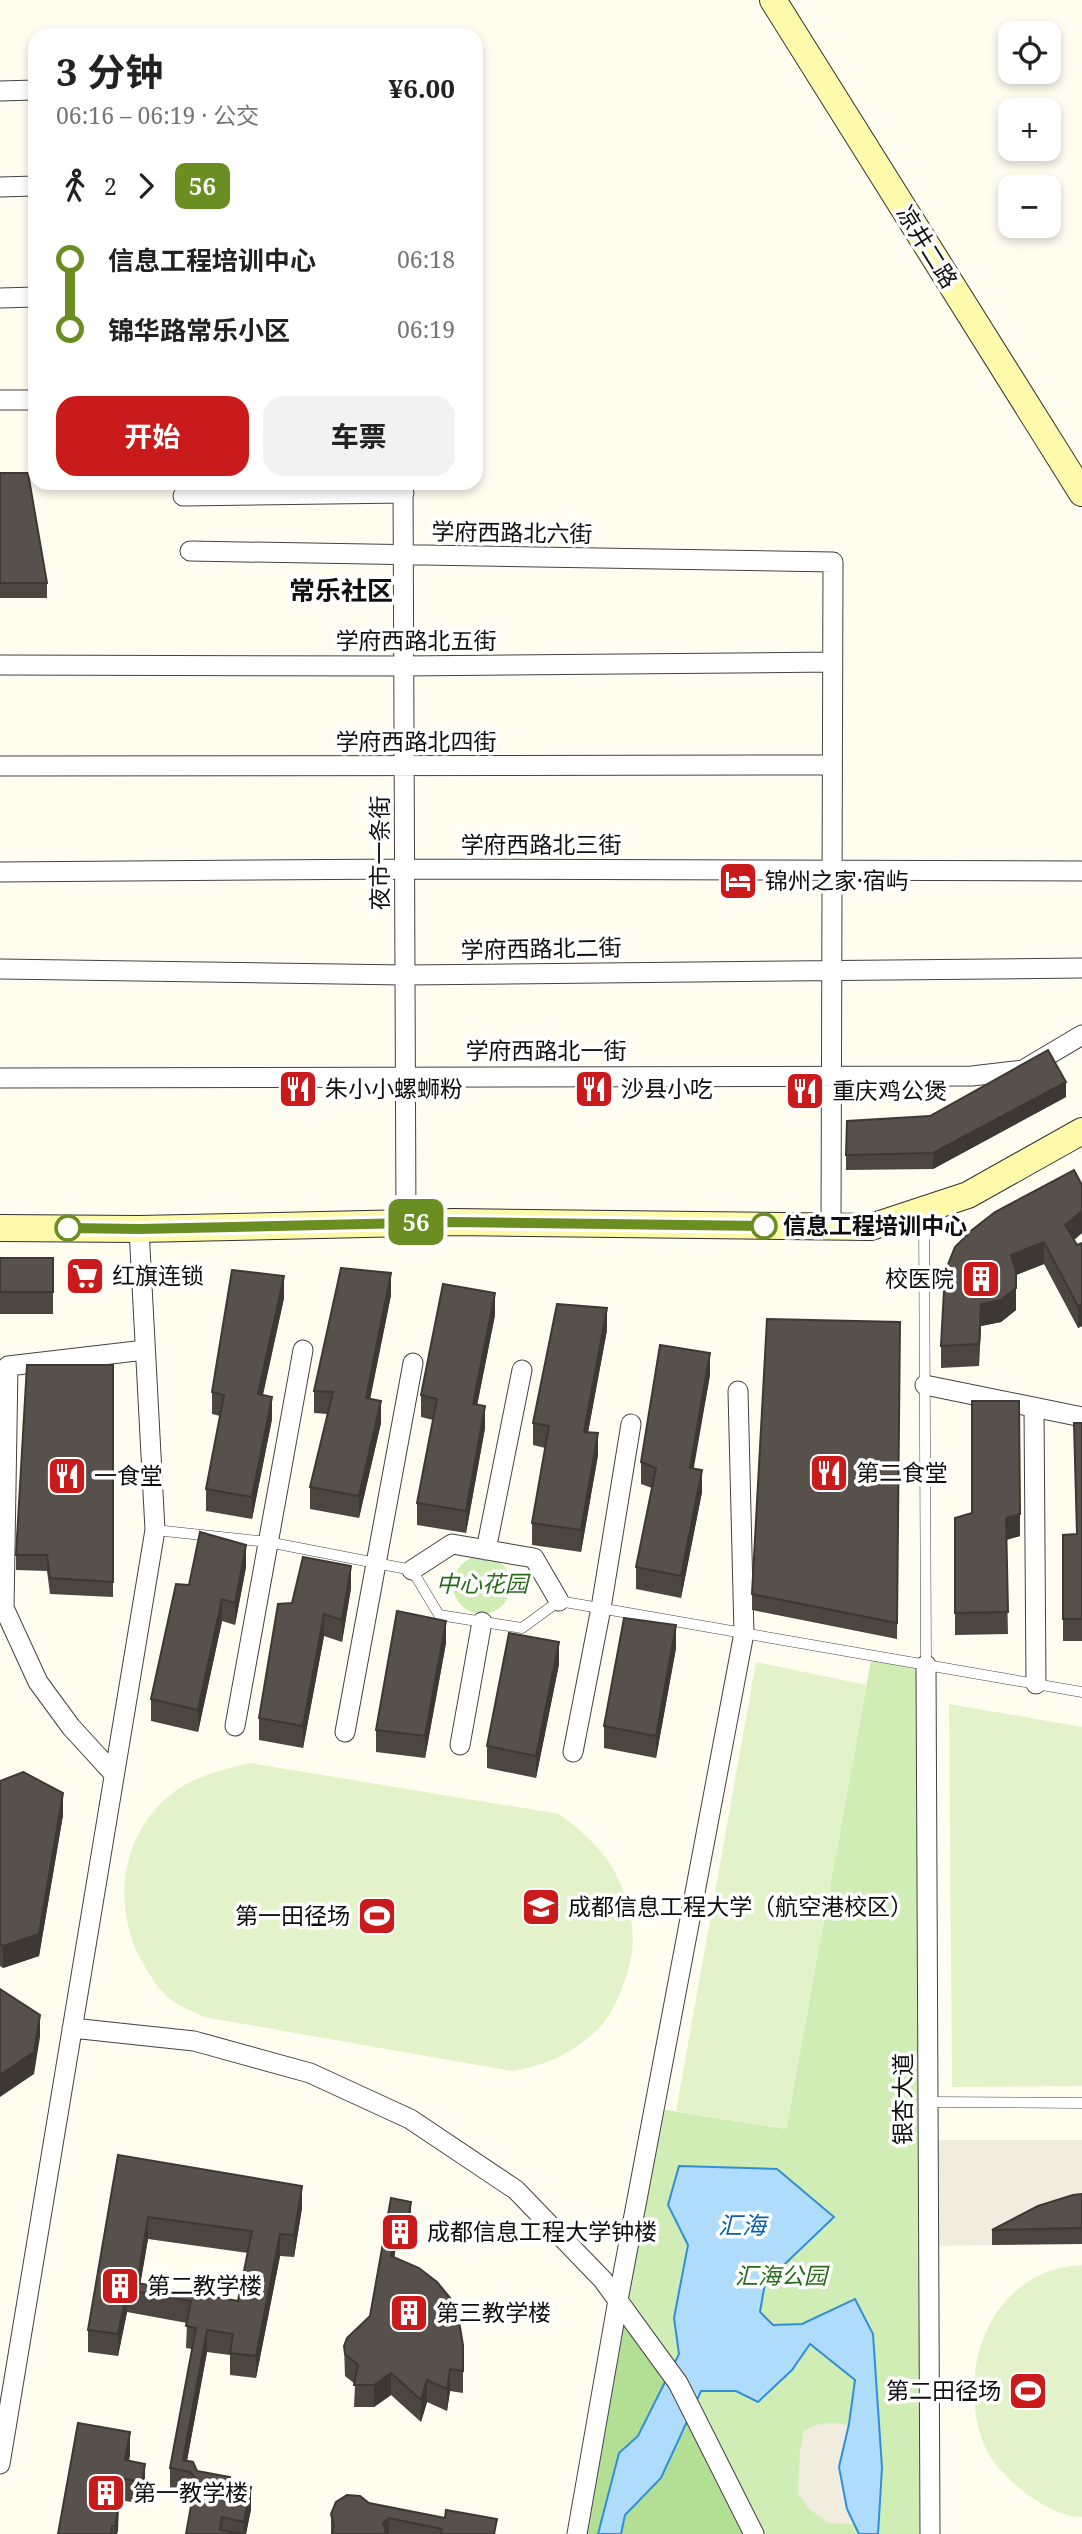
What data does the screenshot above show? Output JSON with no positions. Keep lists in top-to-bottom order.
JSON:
{
  "streets": {
    "main road": ["凉井二路"],
    "street": [
      "学府西路北六街",
      "学府西路北五街",
      "学府西路北四街",
      "学府西路北三街",
      "夜市一条街",
      "学府西路北二街",
      "学府西路北一街",
      "银杏大道"
    ]
  },
  "crossings": [
    ["学府西路北六街", "学府西路北五街"],
    ["学府西路北六街", "夜市一条街"],
    ["学府西路北五街", "夜市一条街"],
    ["学府西路北四街", "夜市一条街"],
    ["学府西路北三街", "夜市一条街"],
    ["夜市一条街", "学府西路北二街"],
    ["夜市一条街", "学府西路北一街"]
  ],
  "districts": ["常乐社区"],
  "water": ["汇海"],
  "parks": ["中心花园", "汇海公园"],
  "places": {
    "hotel": ["锦州之家·宿屿"],
    "restaurant": [
      "朱小小螺蛳粉",
      "沙县小吃",
      "重庆鸡公煲",
      "第二食堂",
      "一食堂"
    ],
    "other": ["信息工程培训中心"],
    "supermarket": ["红旗连锁"],
    "building": [
      "校医院",
      "成都信息工程大学钟楼",
      "第二教学楼",
      "第三教学楼",
      "第一教学楼"
    ],
    "school or university": ["成都信息工程大学（航空港校区）"],
    "sports": ["第一田径场", "第二田径场"]
  },
  "lines": ["bus line 56"],
  "page": {
    "on_map": "56",
    "map_buttons": ["+", "−"],
    "heading": ["3 分钟", "06:16 – 06:19 · 公交", "¥6.00"],
    "legs": ["2", "56"],
    "list": [
      {
        "name": "信息工程培训中心",
        "value": "06:18"
      },
      {
        "name": "锦华路常乐小区",
        "value": "06:19"
      }
    ],
    "buttons": ["开始", "车票"]
  }
}
